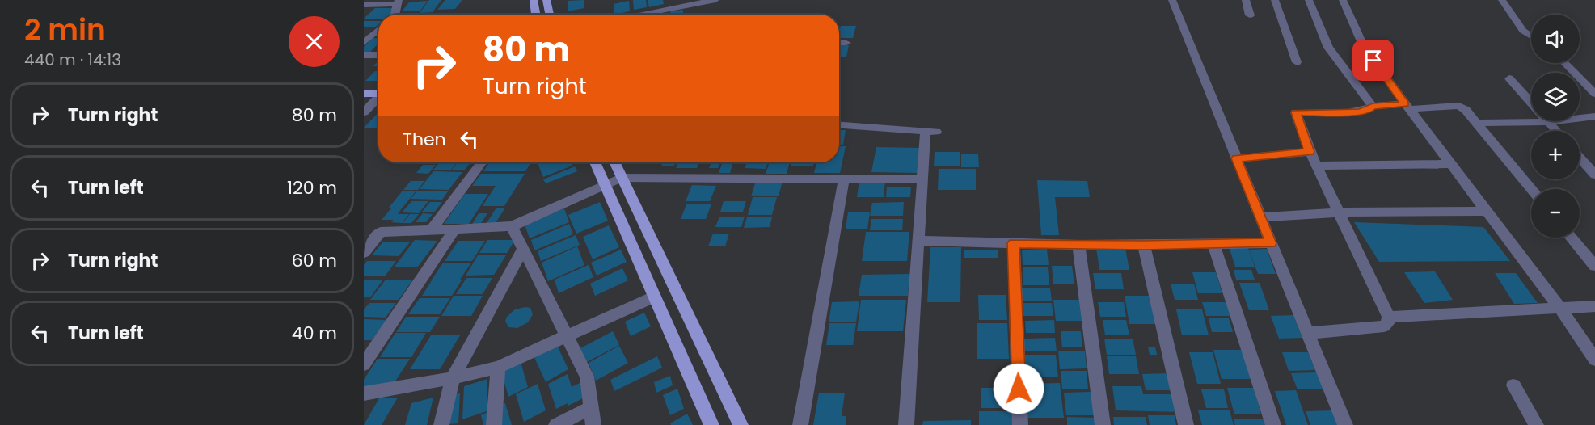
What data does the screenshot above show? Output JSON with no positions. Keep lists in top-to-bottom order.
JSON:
{
  "page": {
    "heading": ["2 min", "440 m · 14:13"],
    "map_buttons": ["+", "−"],
    "turn": ["80 m", "Turn right"],
    "list": [
      {
        "name": "Turn right",
        "value": "80 m"
      },
      {
        "name": "Turn left",
        "value": "120 m"
      },
      {
        "name": "Turn right",
        "value": "60 m"
      },
      {
        "name": "Turn left",
        "value": "40 m"
      }
    ],
    "then": "Then"
  }
}
